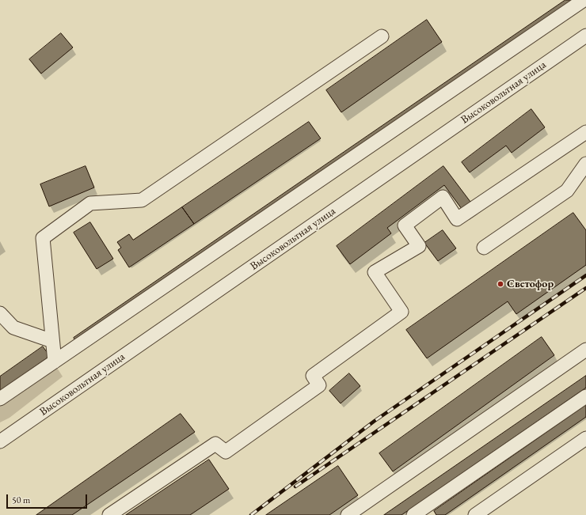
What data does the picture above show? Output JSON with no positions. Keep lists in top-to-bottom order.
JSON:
{
  "streets": {
    "street": ["Высоковольтная улица"]
  },
  "places": ["Светофор"],
  "scale_bar": "50 m"
}
